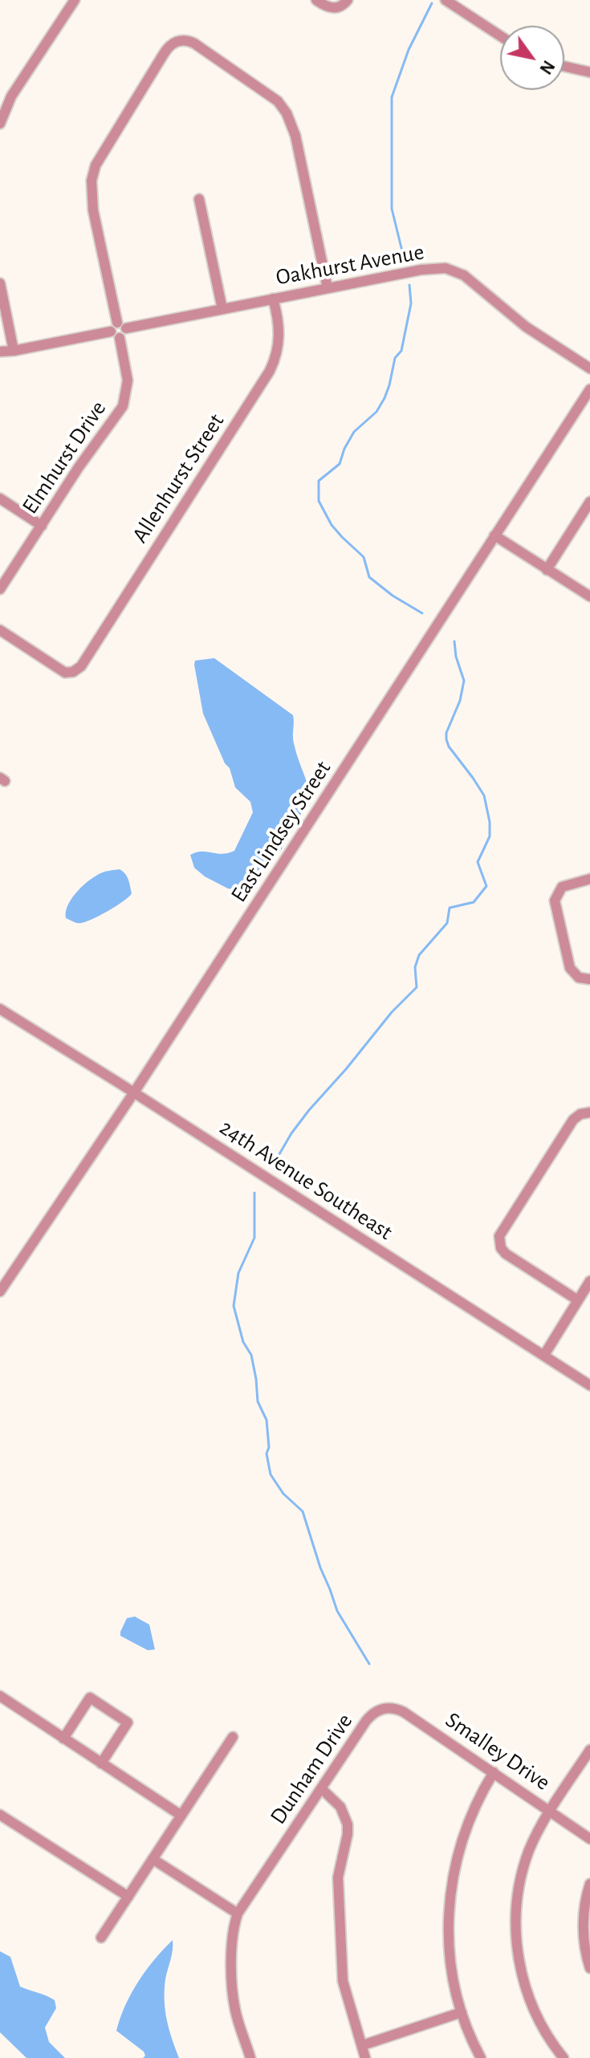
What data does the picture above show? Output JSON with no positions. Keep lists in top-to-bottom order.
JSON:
{
  "streets": {
    "street": [
      "Oakhurst Avenue",
      "Elmhurst Drive",
      "Allenhurst Street",
      "East Lindsey Street",
      "24th Avenue Southeast",
      "Smalley Drive",
      "Dunham Drive"
    ]
  },
  "crossings": [
    ["Oakhurst Avenue", "Elmhurst Drive"],
    ["Oakhurst Avenue", "Allenhurst Street"],
    ["East Lindsey Street", "24th Avenue Southeast"],
    ["Smalley Drive", "Dunham Drive"]
  ],
  "north": "bottom right"
}
